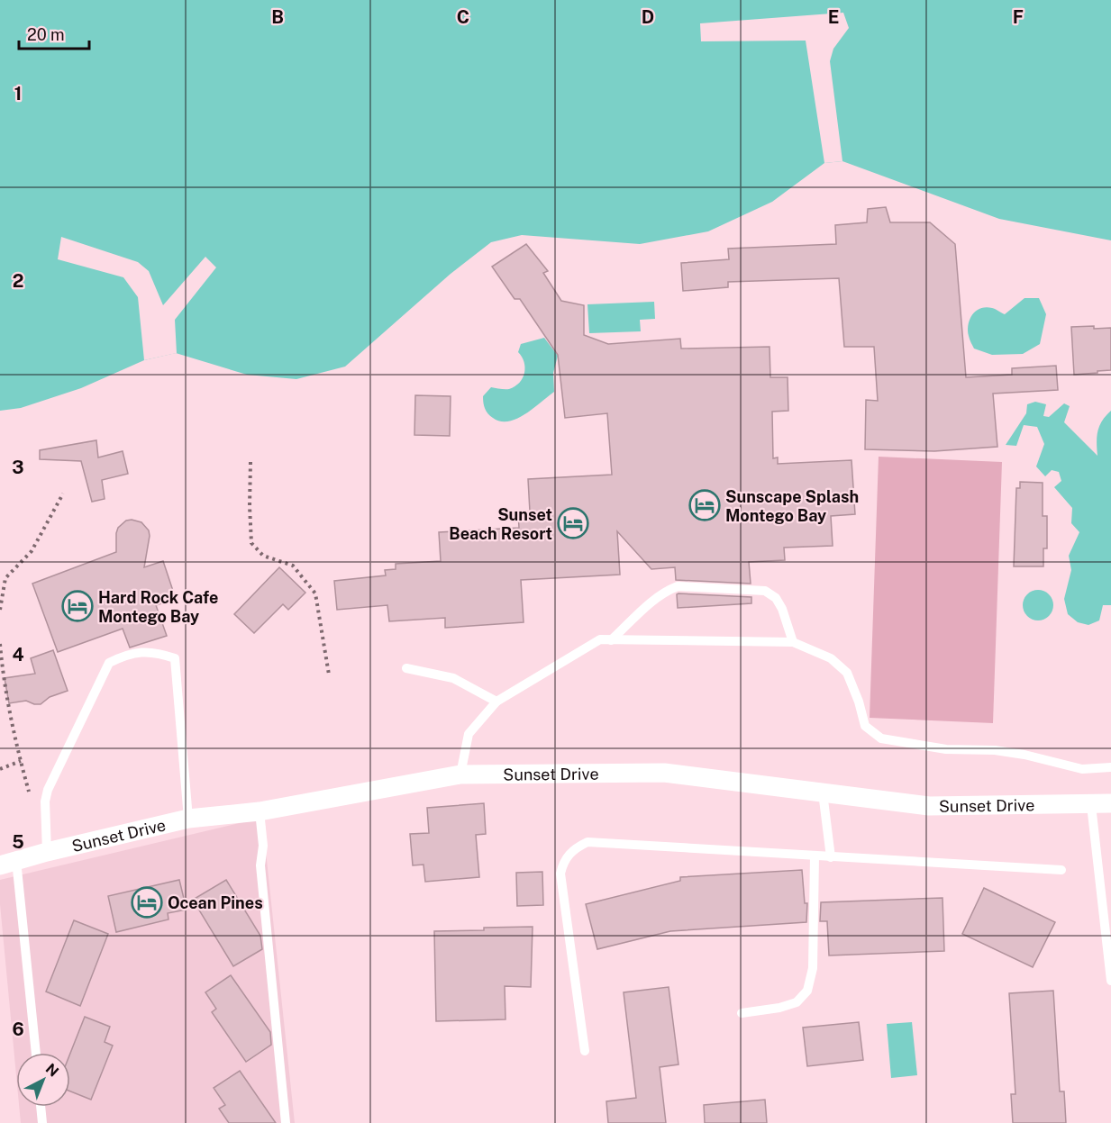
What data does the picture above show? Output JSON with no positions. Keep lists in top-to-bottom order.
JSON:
{
  "streets": {
    "street": ["Sunset Drive"]
  },
  "places": {
    "hotel": [
      "Sunscape Splash Montego Bay",
      "Sunset Beach Resort",
      "Hard Rock Cafe Montego Bay",
      "Ocean Pines"
    ]
  },
  "scale_bar": "20 m",
  "north": "top right",
  "grid": {
    "columns": [
      "B",
      "C",
      "D",
      "E",
      "F"
    ],
    "rows": [
      "1",
      "2",
      "3",
      "4",
      "5",
      "6"
    ]
  }
}
